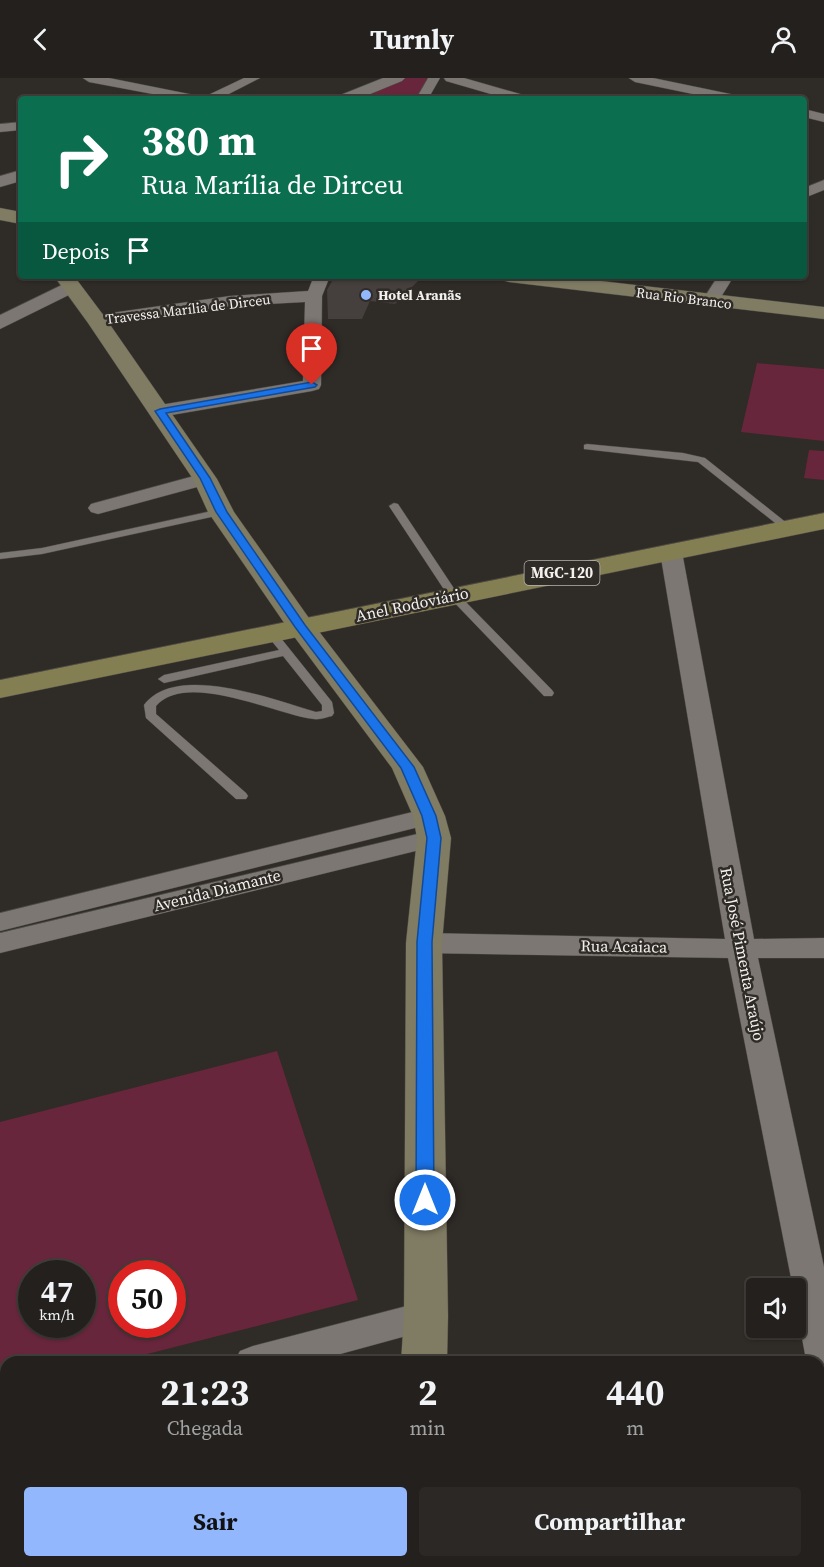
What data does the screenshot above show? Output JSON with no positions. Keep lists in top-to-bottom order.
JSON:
{
  "streets": {
    "main road": ["Rua Rio Branco", "MGC-120", "Anel Rodoviário"],
    "street": [
      "Travessa Marília de Dirceu",
      "Avenida Diamante",
      "Rua Acaiaca",
      "Rua José Pimenta Araújo"
    ]
  },
  "crossings": [
    ["Anel Rodoviário", "Rua José Pimenta Araújo"],
    ["Rua Acaiaca", "Rua José Pimenta Araújo"]
  ],
  "places": ["Hotel Aranãs"],
  "page": {
    "header": "Turnly",
    "turn": ["380 m", "Rua Marília de Dirceu"],
    "then": "Depois",
    "speed": "47 km/h",
    "limit": "50",
    "eta": [
      "21:23",
      "Chegada",
      "2",
      "min",
      "440",
      "m"
    ],
    "buttons": ["Sair", "Compartilhar"]
  }
}
